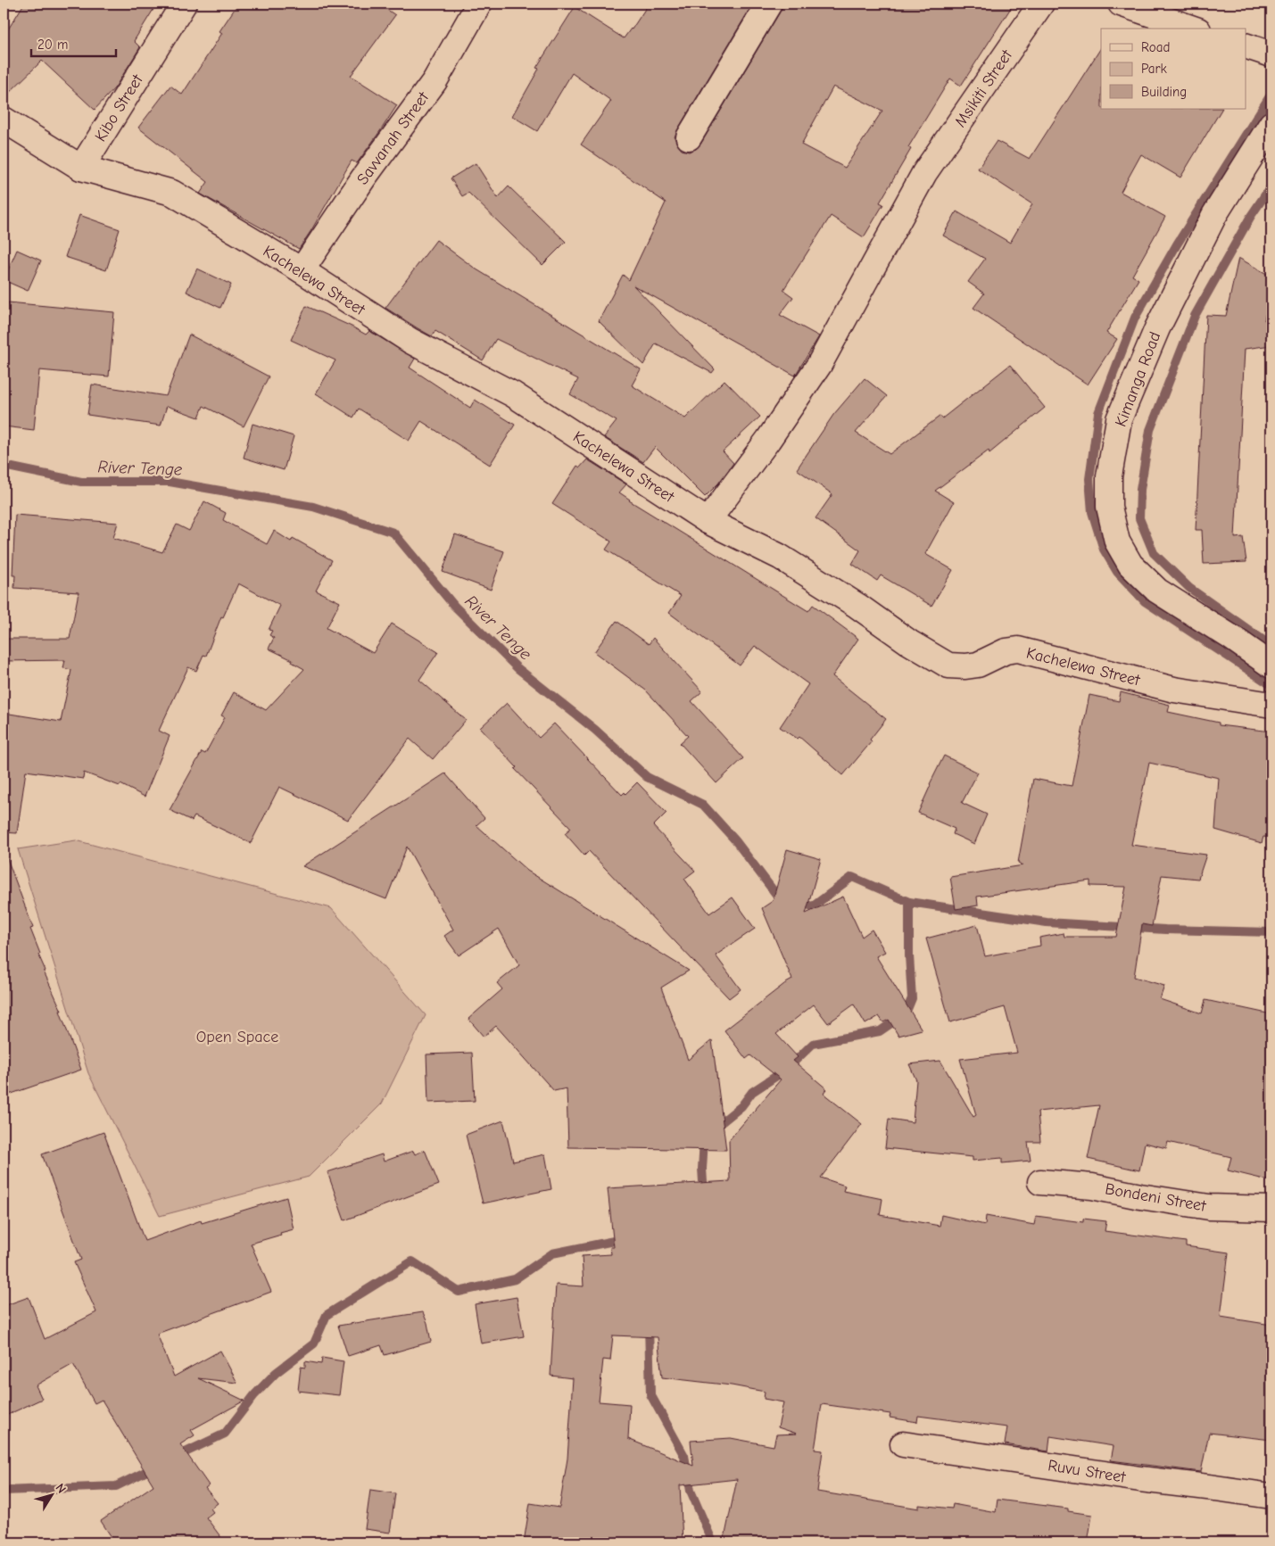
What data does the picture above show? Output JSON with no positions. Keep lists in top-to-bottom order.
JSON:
{
  "streets": {
    "street": [
      "Msikiti Street",
      "Kibo Street",
      "Savvanah Street",
      "Kachelewa Street",
      "Kimanga Road",
      "Bondeni Street",
      "Ruvu Street"
    ]
  },
  "crossings": [
    ["Msikiti Street", "Kachelewa Street"],
    ["Kibo Street", "Kachelewa Street"],
    ["Savvanah Street", "Kachelewa Street"]
  ],
  "water": ["River Tenge"],
  "parks": ["Open Space"],
  "legend": ["Road", "Park", "Building"],
  "scale_bar": "20 m",
  "north": "top right"
}
